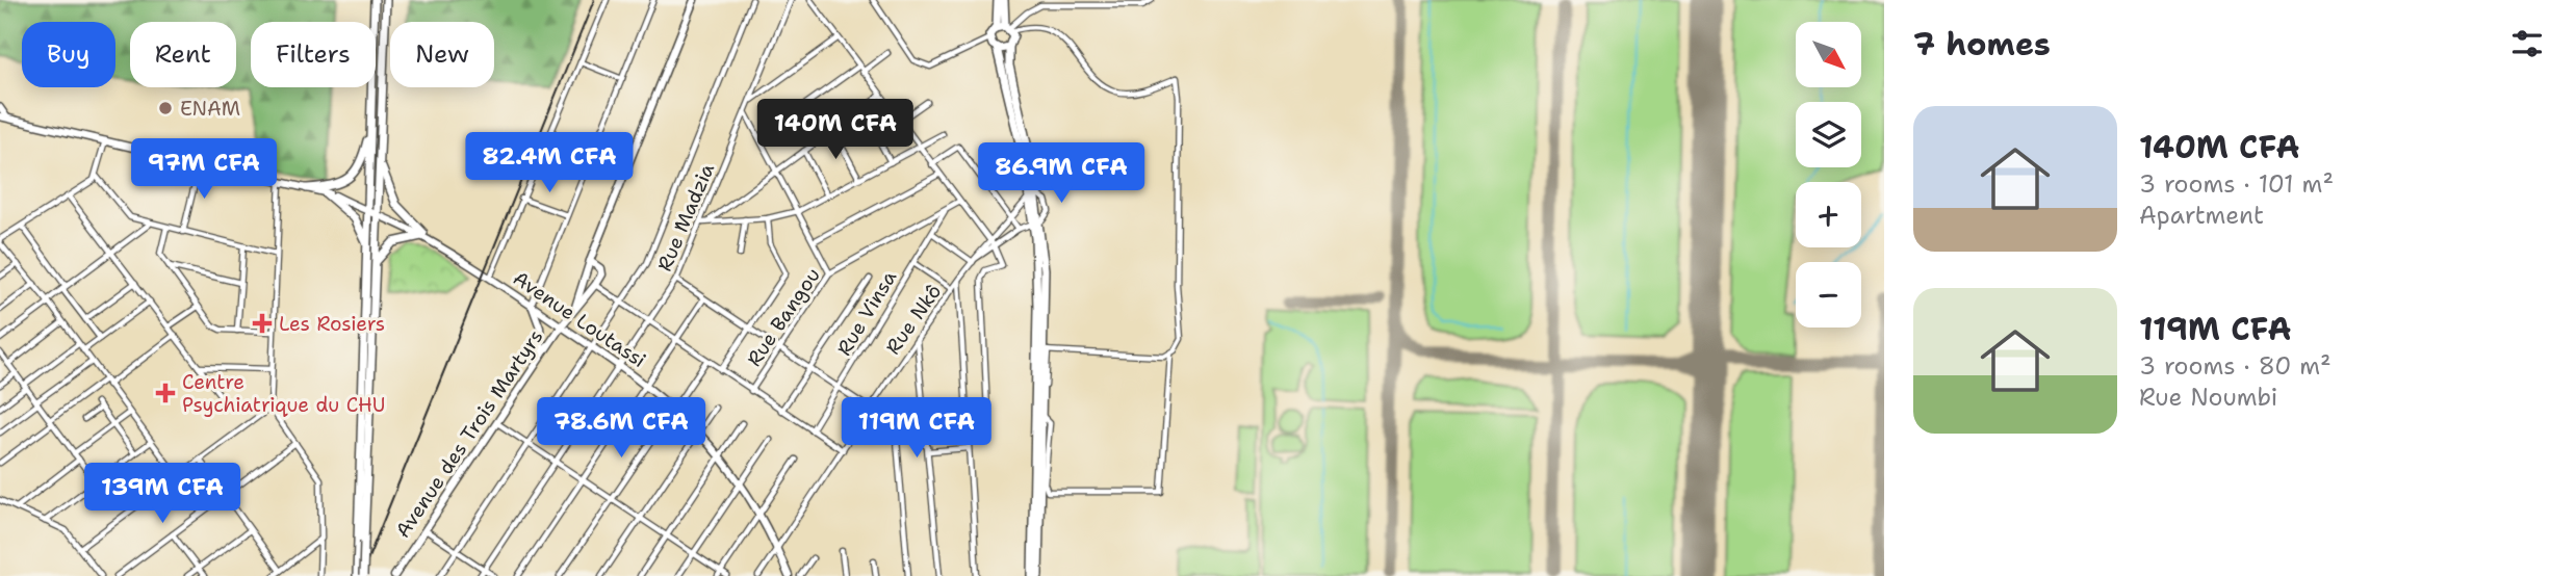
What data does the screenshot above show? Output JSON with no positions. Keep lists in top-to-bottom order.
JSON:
{
  "streets": {
    "main road": ["Avenue Loutassi", "Avenue des Trois Martyrs"],
    "street": [
      "Rue Madzia",
      "Rue Vinsa",
      "Rue Bangou",
      "Rue Nkô"
    ]
  },
  "crossings": [
    ["Rue Madzia", "Avenue Loutassi"],
    ["Rue Vinsa", "Rue Bangou"],
    ["Avenue Loutassi", "Rue Nkô"],
    ["Avenue Loutassi", "Avenue des Trois Martyrs"]
  ],
  "places": {
    "other": ["ENAM"],
    "health": ["Les Rosiers", "Centre Psychiatrique du CHU"]
  },
  "north": "bottom right",
  "page": {
    "heading": "7 homes",
    "map_buttons": ["+", "−"],
    "chip": [
      "Buy",
      "Rent",
      "Filters",
      "New"
    ],
    "list": [
      {
        "name": "140M CFA",
        "note": "3 rooms · 101 m² · Apartment"
      },
      {
        "name": "119M CFA",
        "note": "3 rooms · 80 m² · Rue Noumbi"
      }
    ],
    "price": [
      "140M CFA",
      "82.4M CFA",
      "97M CFA",
      "86.9M CFA",
      "78.6M CFA",
      "119M CFA",
      "139M CFA"
    ]
  }
}
